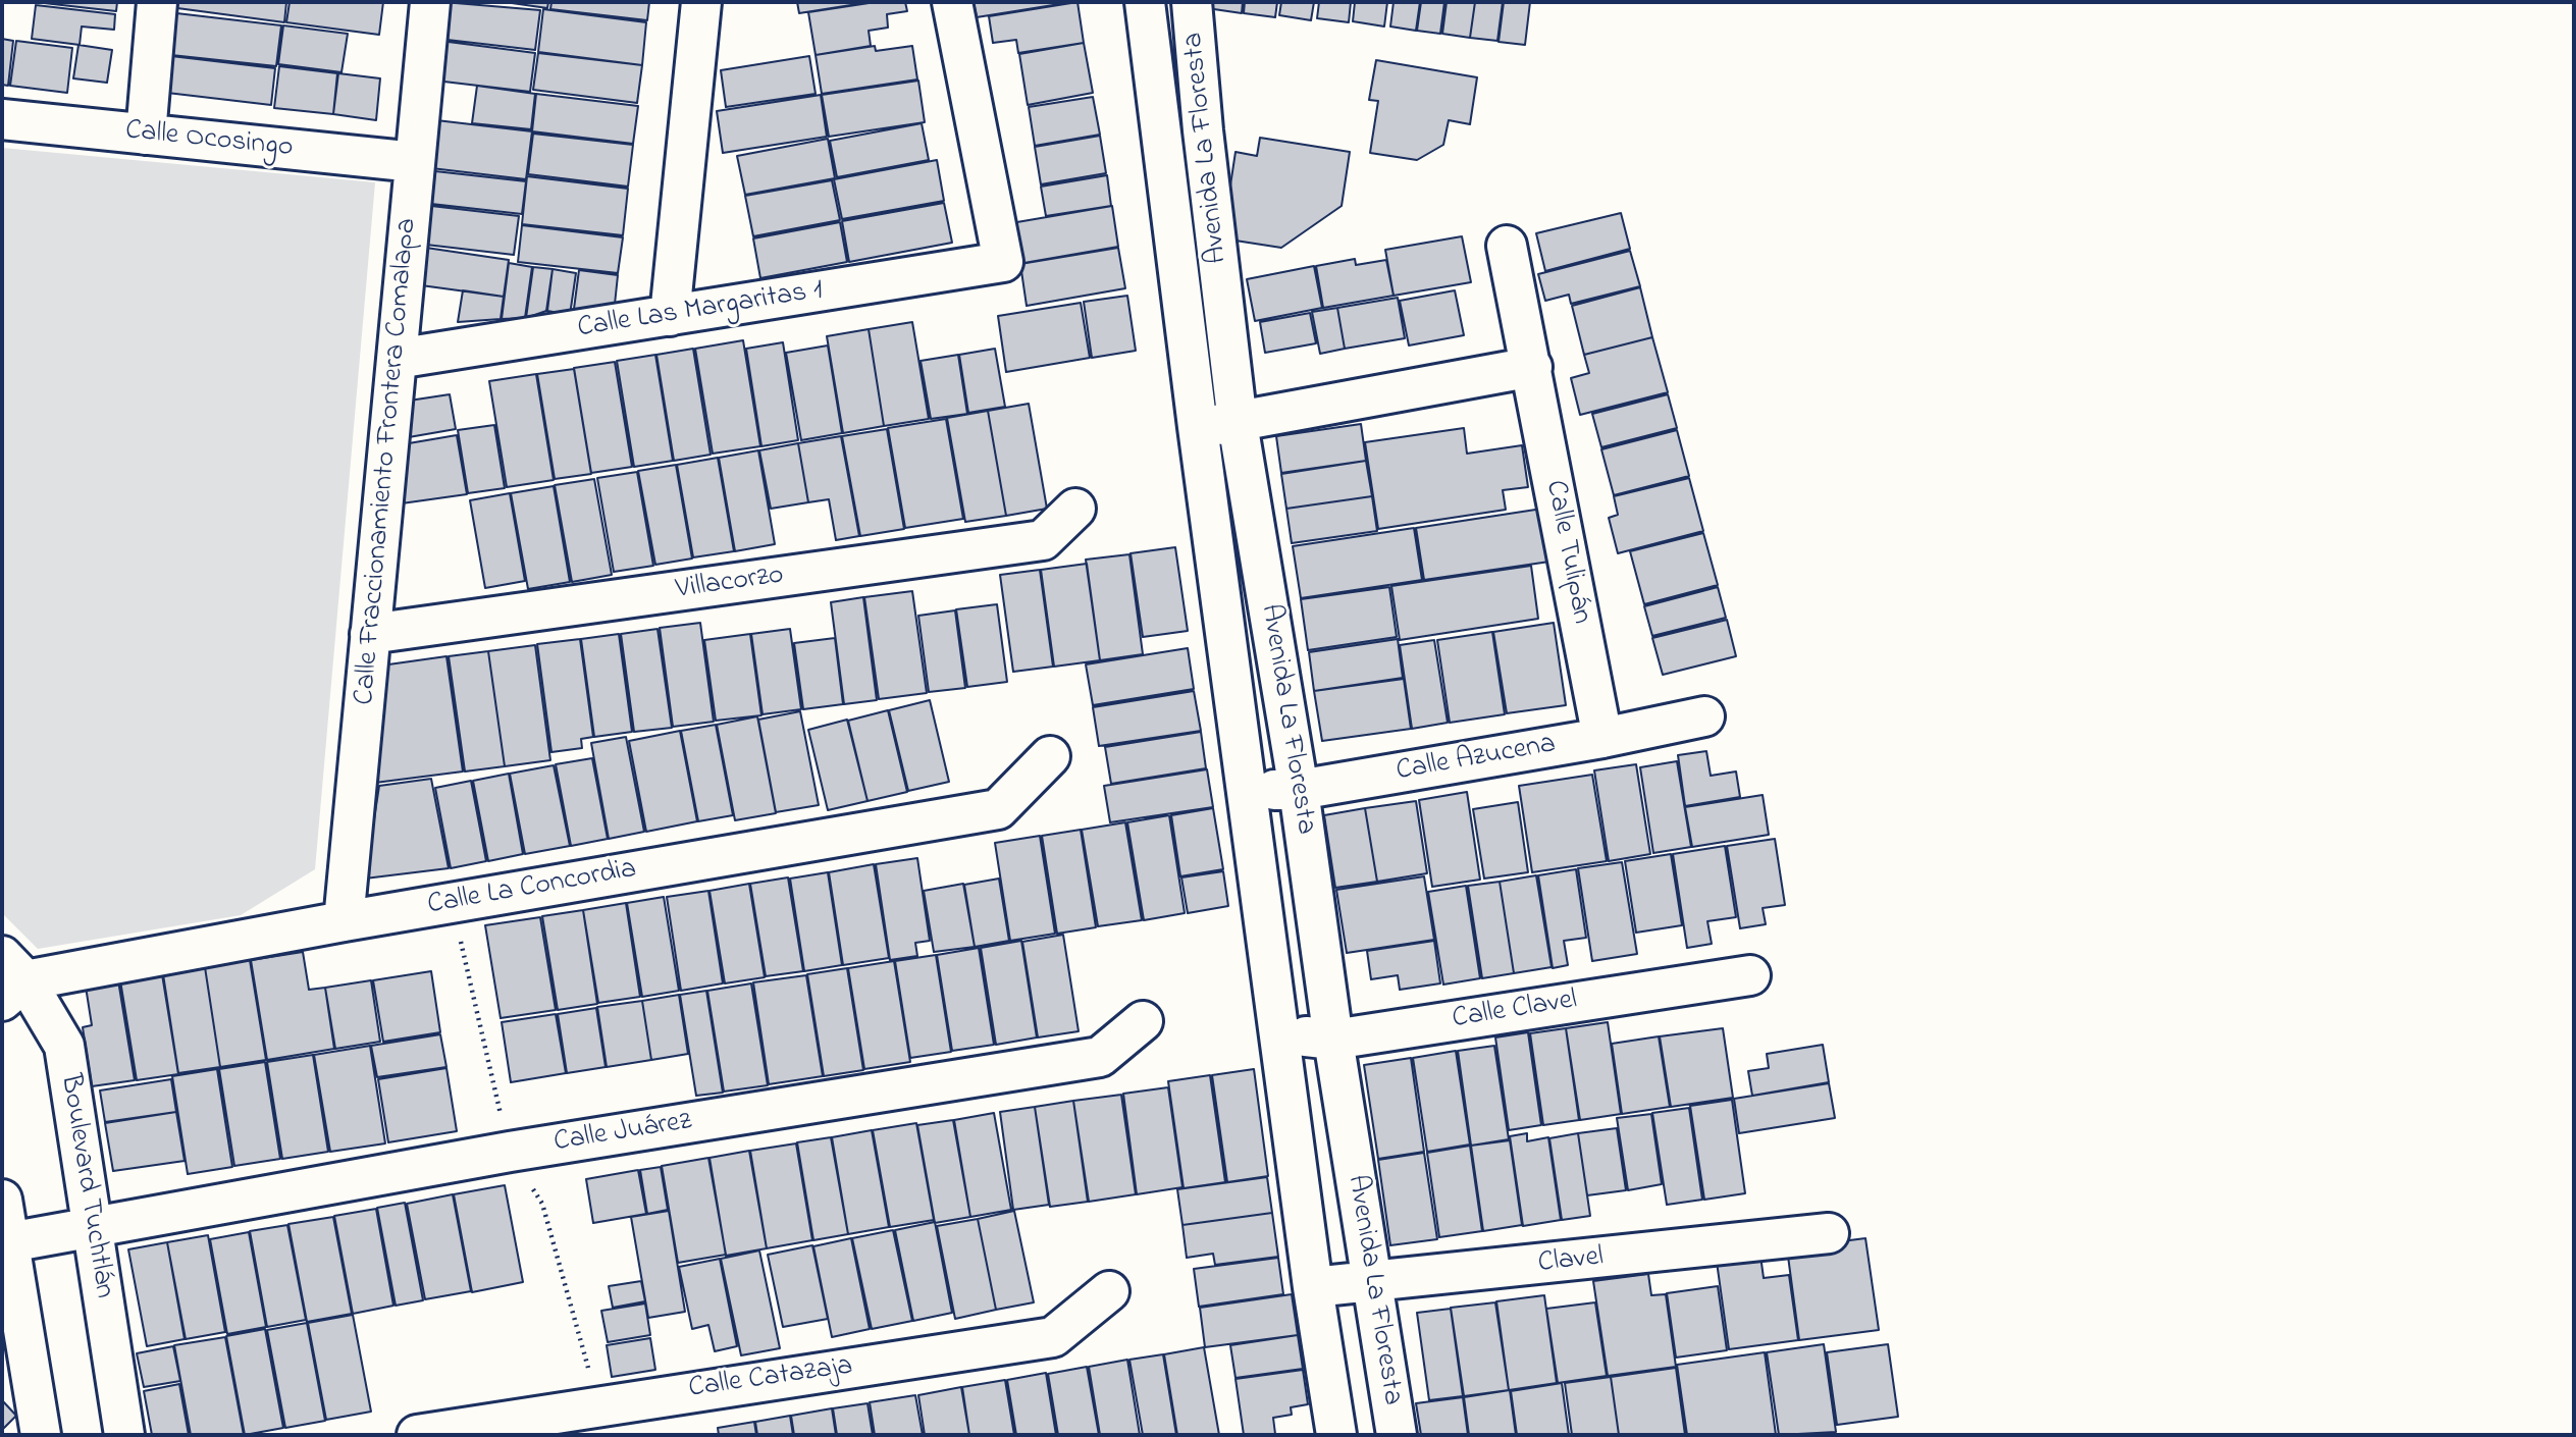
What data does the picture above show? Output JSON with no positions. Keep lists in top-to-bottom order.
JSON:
{
  "streets": {
    "street": [
      "Calle Ocosingo",
      "Avenida La Floresta",
      "Calle Las Margaritas 1",
      "Calle Fraccionamiento Frontera Comalapa",
      "Calle Tulipán",
      "Villacorzo",
      "Calle Azucena",
      "Calle La Concordia",
      "Calle Clavel",
      "Calle Juárez",
      "Boulevard Tuchtlán",
      "Clavel",
      "Calle Catazaja"
    ]
  },
  "crossings": [
    ["Calle Ocosingo", "Calle Fraccionamiento Frontera Comalapa"],
    ["Avenida La Floresta", "Calle Azucena"],
    ["Avenida La Floresta", "Calle Clavel"],
    ["Avenida La Floresta", "Clavel"],
    ["Calle Las Margaritas 1", "Calle Fraccionamiento Frontera Comalapa"],
    ["Calle Fraccionamiento Frontera Comalapa", "Villacorzo"],
    ["Calle Fraccionamiento Frontera Comalapa", "Calle La Concordia"],
    ["Calle Tulipán", "Calle Azucena"],
    ["Calle La Concordia", "Boulevard Tuchtlán"],
    ["Calle Juárez", "Boulevard Tuchtlán"]
  ]
}
